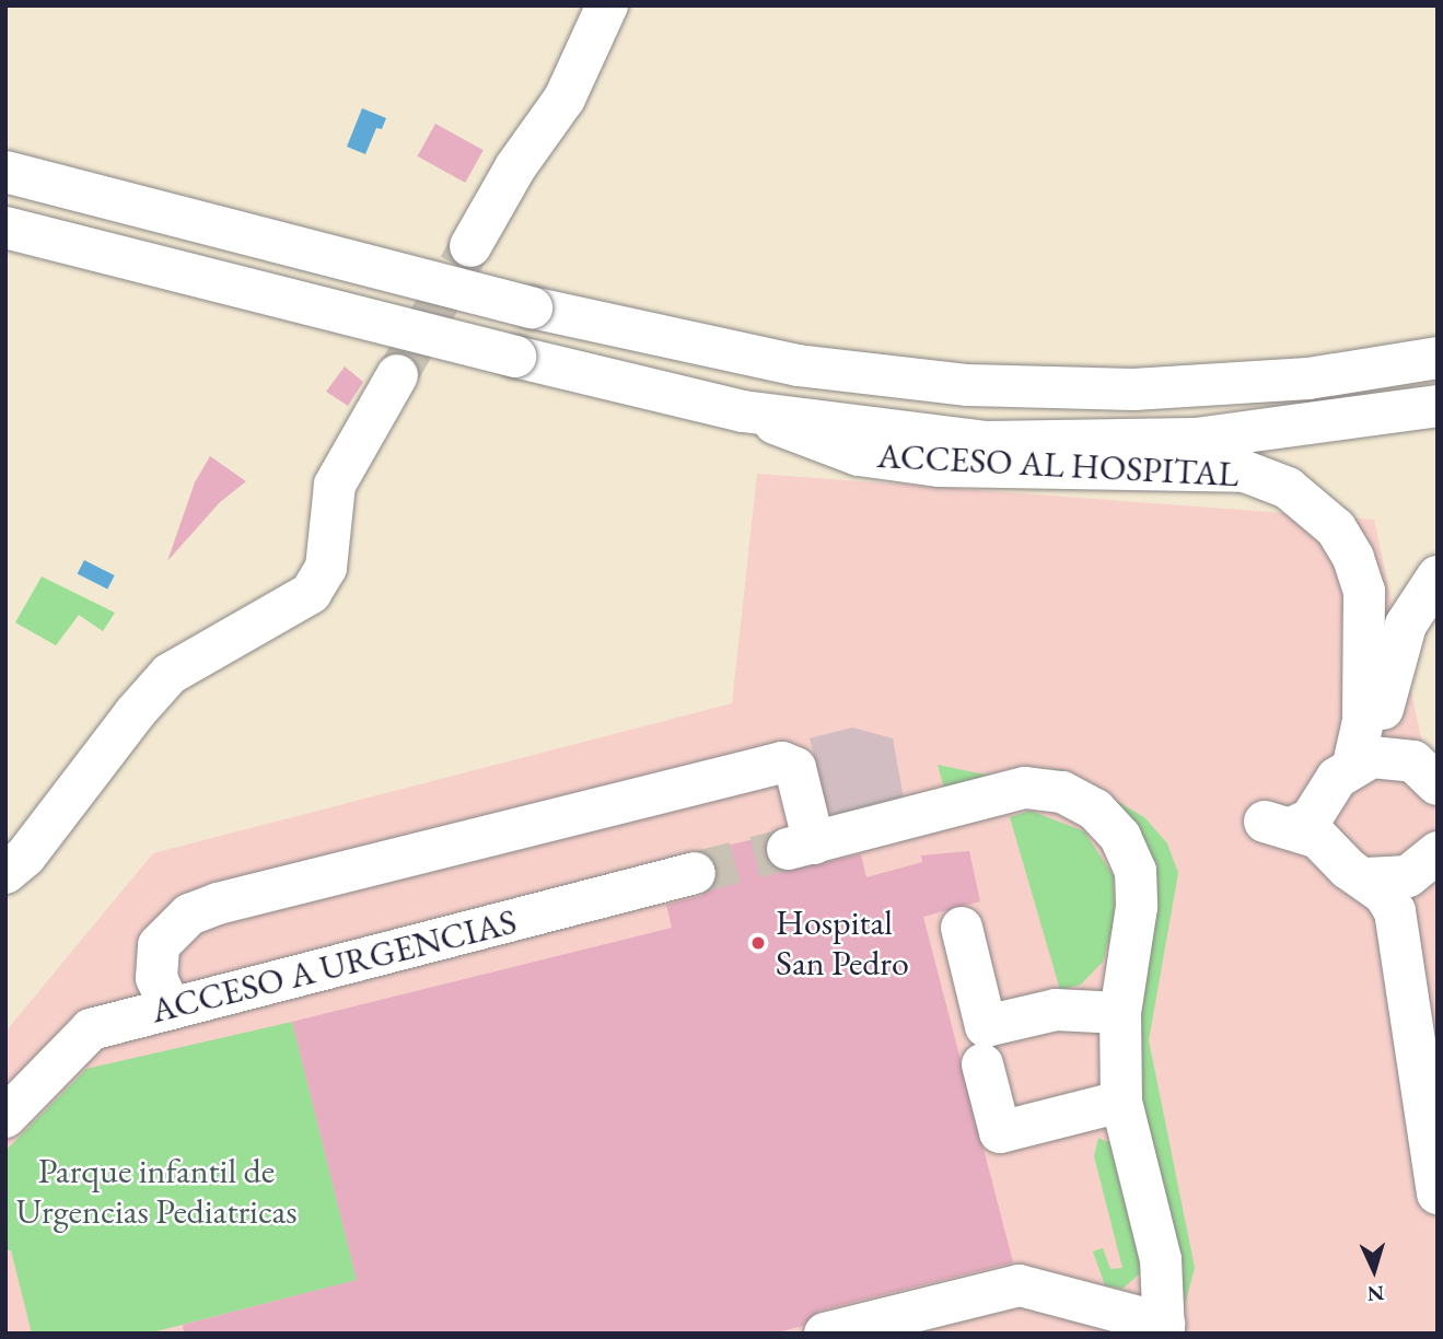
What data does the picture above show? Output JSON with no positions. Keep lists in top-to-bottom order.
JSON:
{
  "streets": {
    "main road": ["ACCESO AL HOSPITAL", "ACCESO A URGENCIAS"]
  },
  "parks": ["Parque infantil de Urgencias Pediatricas"],
  "places": ["Hospital San Pedro"],
  "north": "bottom"
}
